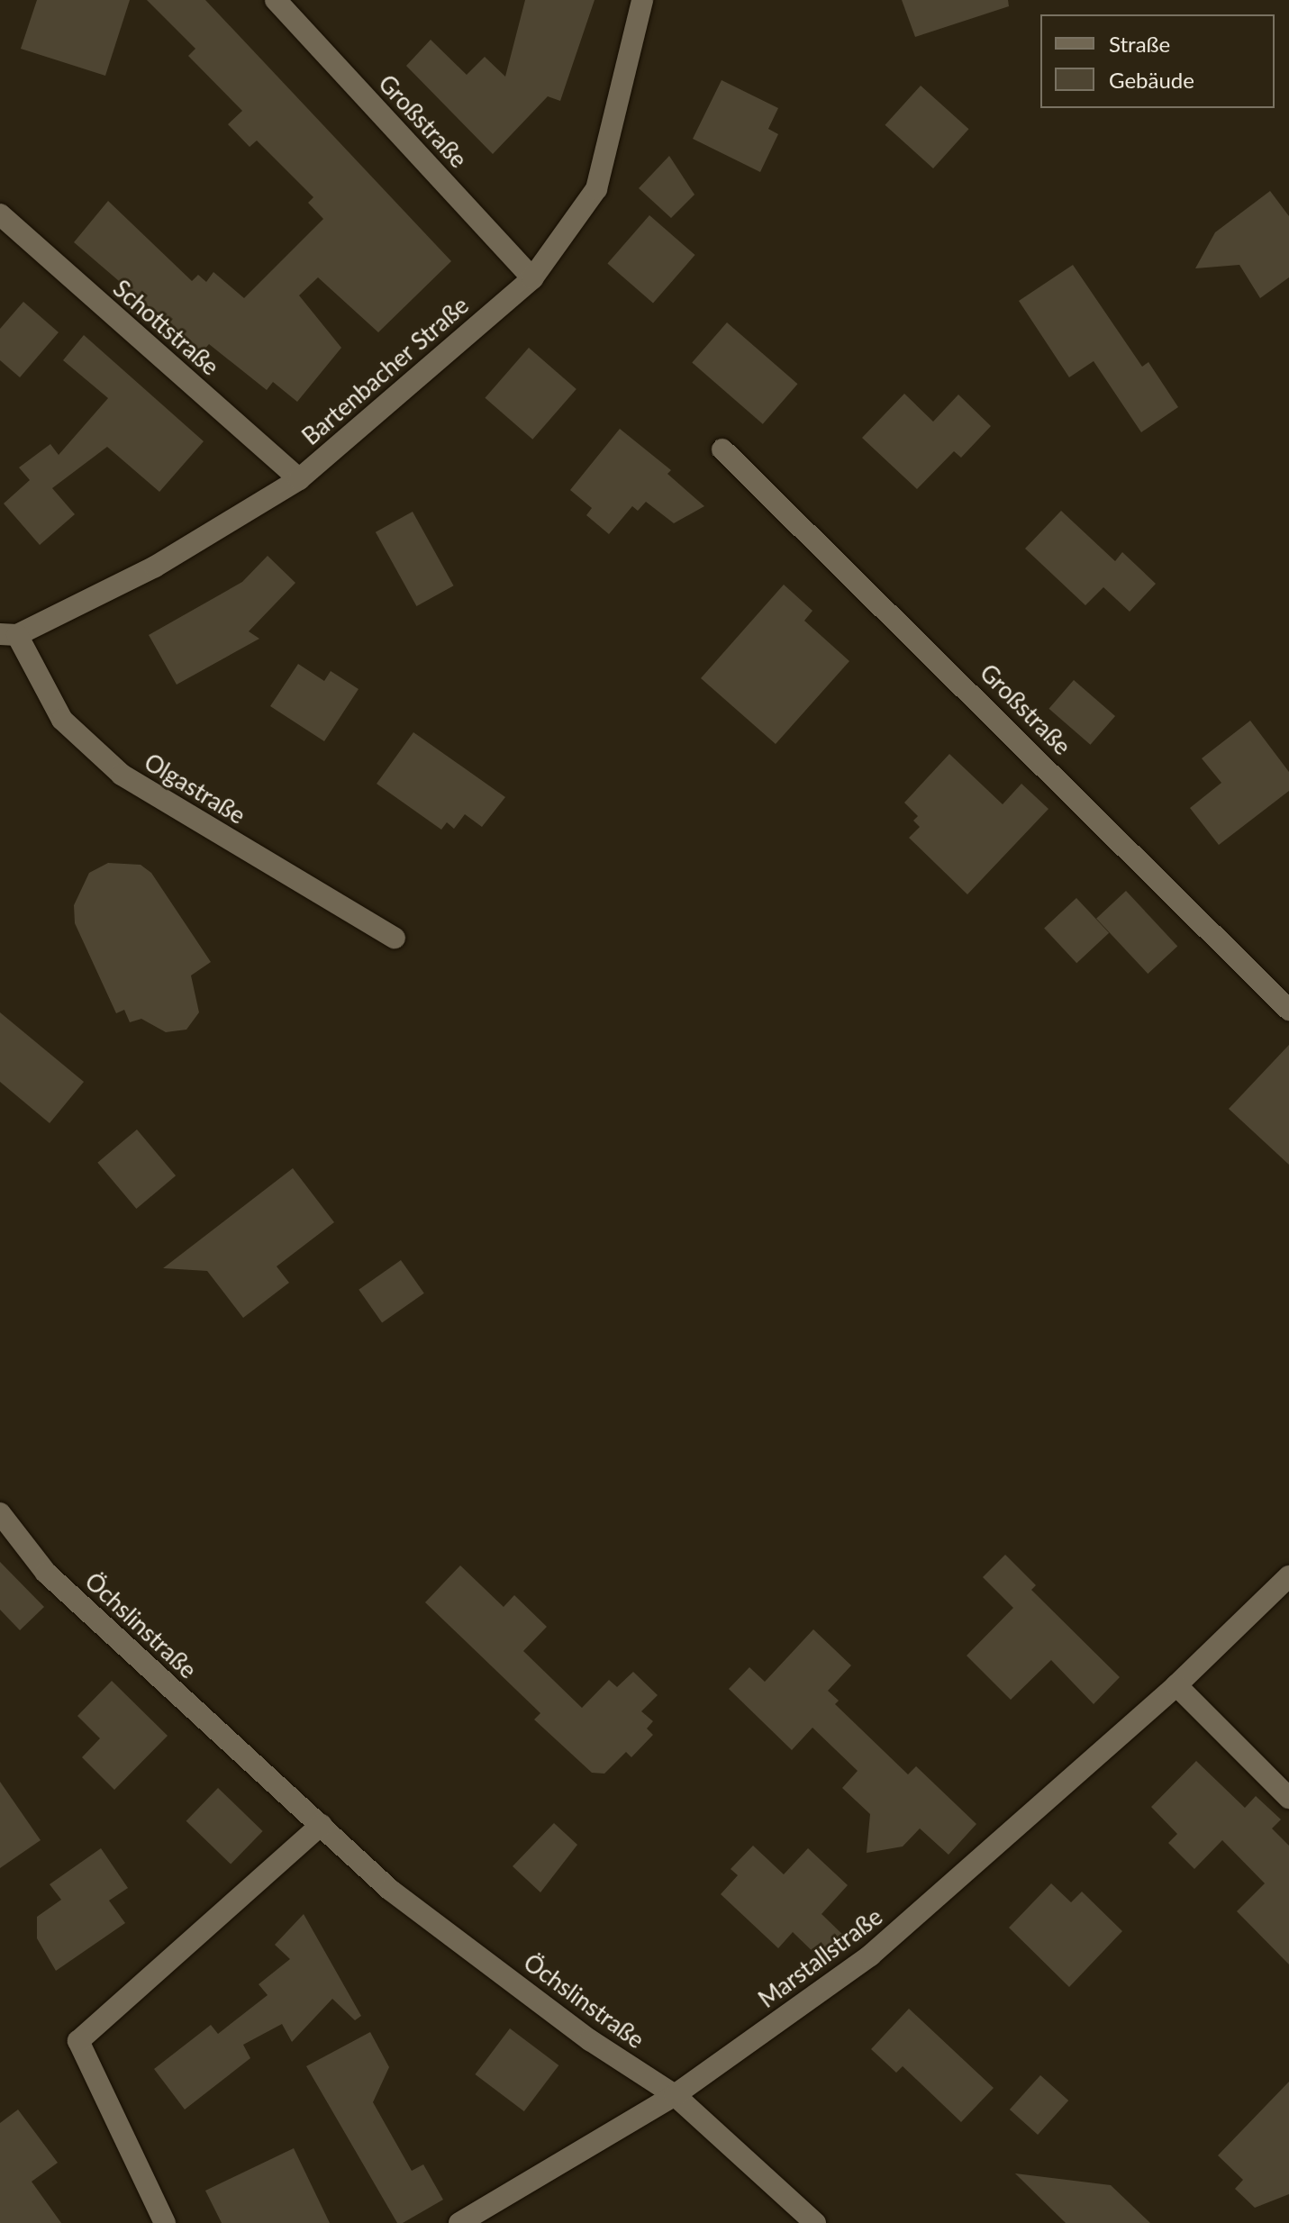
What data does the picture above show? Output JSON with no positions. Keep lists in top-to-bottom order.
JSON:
{
  "streets": {
    "street": [
      "Großstraße",
      "Schottstraße",
      "Bartenbacher Straße",
      "Olgastraße",
      "Öchslinstraße",
      "Marstallstraße"
    ]
  },
  "crossings": [
    ["Großstraße", "Bartenbacher Straße"],
    ["Schottstraße", "Bartenbacher Straße"],
    ["Bartenbacher Straße", "Olgastraße"],
    ["Öchslinstraße", "Marstallstraße"]
  ],
  "legend": ["Straße", "Gebäude"]
}
